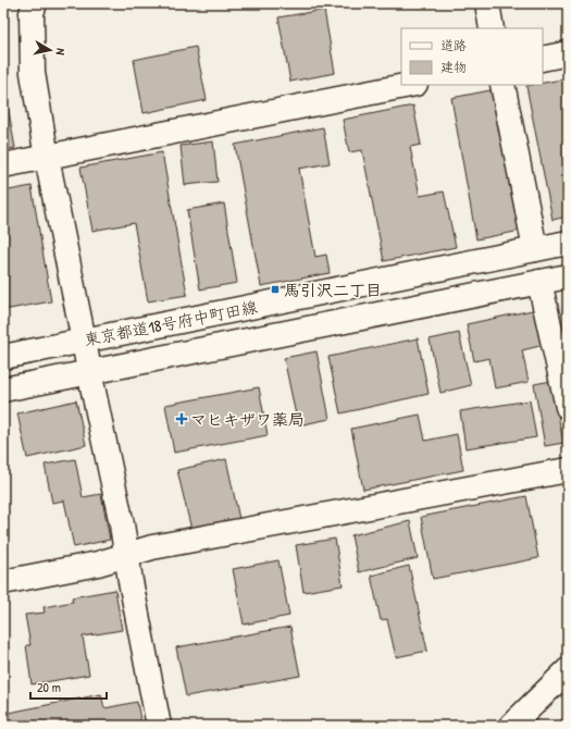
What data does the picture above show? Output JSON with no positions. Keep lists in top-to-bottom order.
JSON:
{
  "streets": {
    "street": ["東京都道18号府中町田線"]
  },
  "places": {
    "transit": ["馬引沢二丁目"],
    "health": ["マヒキザワ薬局"]
  },
  "legend": ["道路", "建物"],
  "scale_bar": "20 m",
  "north": "right"
}
